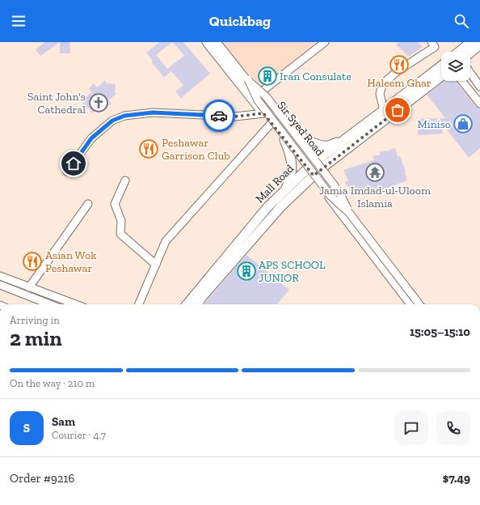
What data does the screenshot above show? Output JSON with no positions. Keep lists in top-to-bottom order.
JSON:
{
  "streets": {
    "main road": ["Sir Syed Road", "Mall Road"]
  },
  "crossings": [
    ["Sir Syed Road", "Mall Road"]
  ],
  "places": {
    "restaurant": ["Haleem Ghar", "Peshawar Garrison Club", "Asian Wok Peshawar"],
    "building": ["Iran Consulate", "APS SCHOOL JUNIOR"],
    "church": ["Saint John's Cathedral"],
    "shop": ["Miniso"],
    "temple": ["Jamia Imdad-ul-Uloom Islamia"]
  },
  "page": {
    "header": "Quickbag",
    "heading": ["2 min", "Arriving in", "15:05–15:10"],
    "panel": [
      "Sam",
      "Courier · 4.7",
      "Order #9216",
      "$7.49"
    ],
    "bar": "On the way · 210 m",
    "round": "S"
  }
}
